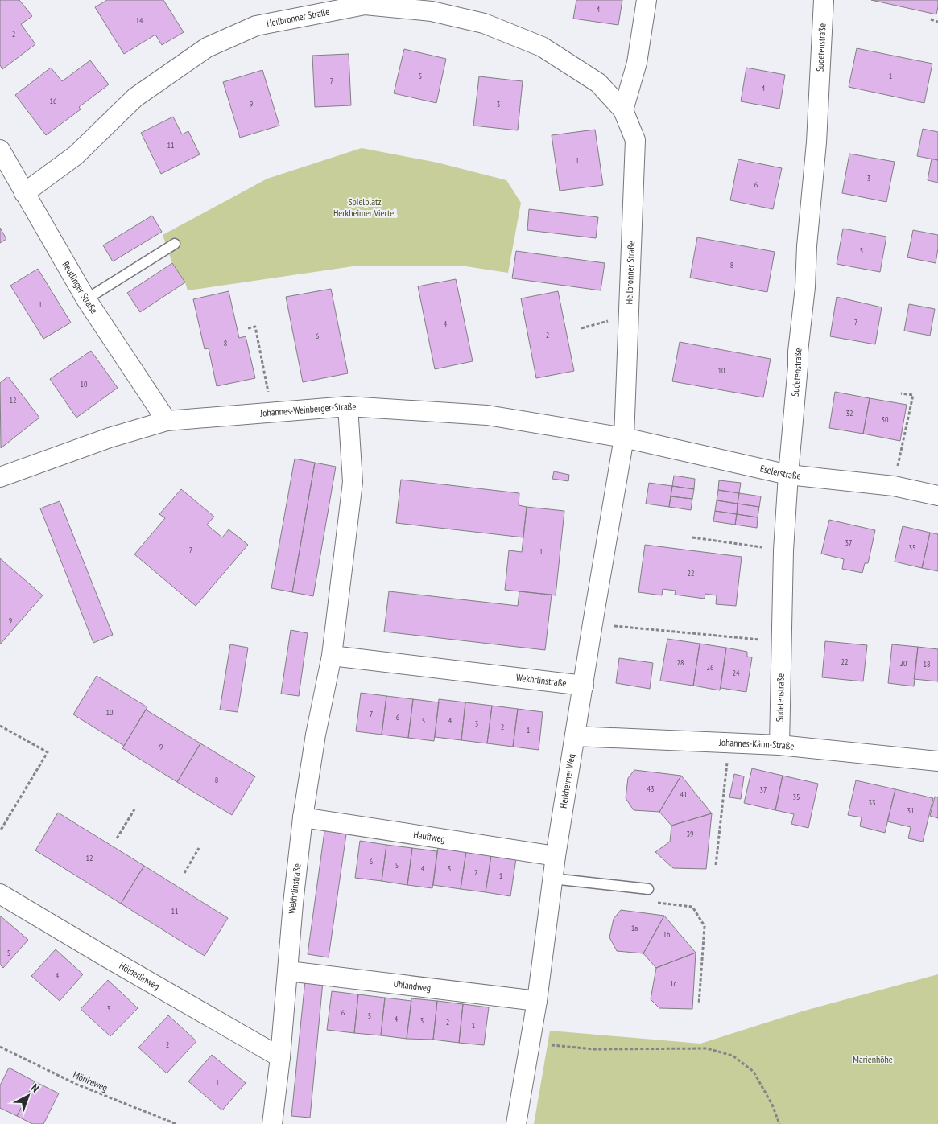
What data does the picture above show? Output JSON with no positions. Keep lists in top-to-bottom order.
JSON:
{
  "streets": {
    "street": [
      "Heilbronner Straße",
      "Sudetenstraße",
      "Reutlinger Straße",
      "Johannes-Weinberger-Straße",
      "Eselerstraße",
      "Wekhrlinstraße",
      "Johannes-Kähn-Straße",
      "Herkheimer Weg",
      "Hauffweg",
      "Hölderlinweg",
      "Uhlandweg"
    ],
    "path": ["Mörikeweg"]
  },
  "crossings": [
    ["Heilbronner Straße", "Reutlinger Straße"],
    ["Heilbronner Straße", "Johannes-Weinberger-Straße"],
    ["Heilbronner Straße", "Eselerstraße"],
    ["Heilbronner Straße", "Herkheimer Weg"],
    ["Sudetenstraße", "Eselerstraße"],
    ["Sudetenstraße", "Johannes-Kähn-Straße"],
    ["Reutlinger Straße", "Johannes-Weinberger-Straße"],
    ["Johannes-Weinberger-Straße", "Eselerstraße"],
    ["Johannes-Weinberger-Straße", "Wekhrlinstraße"],
    ["Johannes-Weinberger-Straße", "Herkheimer Weg"],
    ["Eselerstraße", "Herkheimer Weg"],
    ["Wekhrlinstraße", "Herkheimer Weg"],
    ["Wekhrlinstraße", "Hauffweg"],
    ["Wekhrlinstraße", "Hölderlinweg"],
    ["Wekhrlinstraße", "Uhlandweg"],
    ["Johannes-Kähn-Straße", "Herkheimer Weg"],
    ["Herkheimer Weg", "Hauffweg"],
    ["Herkheimer Weg", "Uhlandweg"]
  ],
  "parks": ["Spielplatz Herkheimer Viertel", "Marienhöhe"],
  "house_numbers": [
    "4",
    "14",
    "2",
    "5",
    "1",
    "7",
    "4",
    "16",
    "9",
    "3",
    "11",
    "1",
    "3",
    "6",
    "5",
    "8",
    "1",
    "7",
    "4",
    "2",
    "6",
    "8",
    "10",
    "10",
    "12",
    "32",
    "30",
    "37",
    "35",
    "7",
    "1",
    "22",
    "9",
    "22",
    "28",
    "20",
    "18",
    "26",
    "24",
    "10",
    "7",
    "6",
    "5",
    "4",
    "3",
    "2",
    "1",
    "9",
    "8",
    "43",
    "37",
    "41",
    "35",
    "33",
    "31",
    "39",
    "12",
    "6",
    "5",
    "4",
    "3",
    "2",
    "1",
    "11",
    "1a",
    "1b",
    "5",
    "4",
    "1c",
    "3",
    "6",
    "5",
    "4",
    "3",
    "2",
    "1",
    "2",
    "1"
  ],
  "north": "top right"
}
